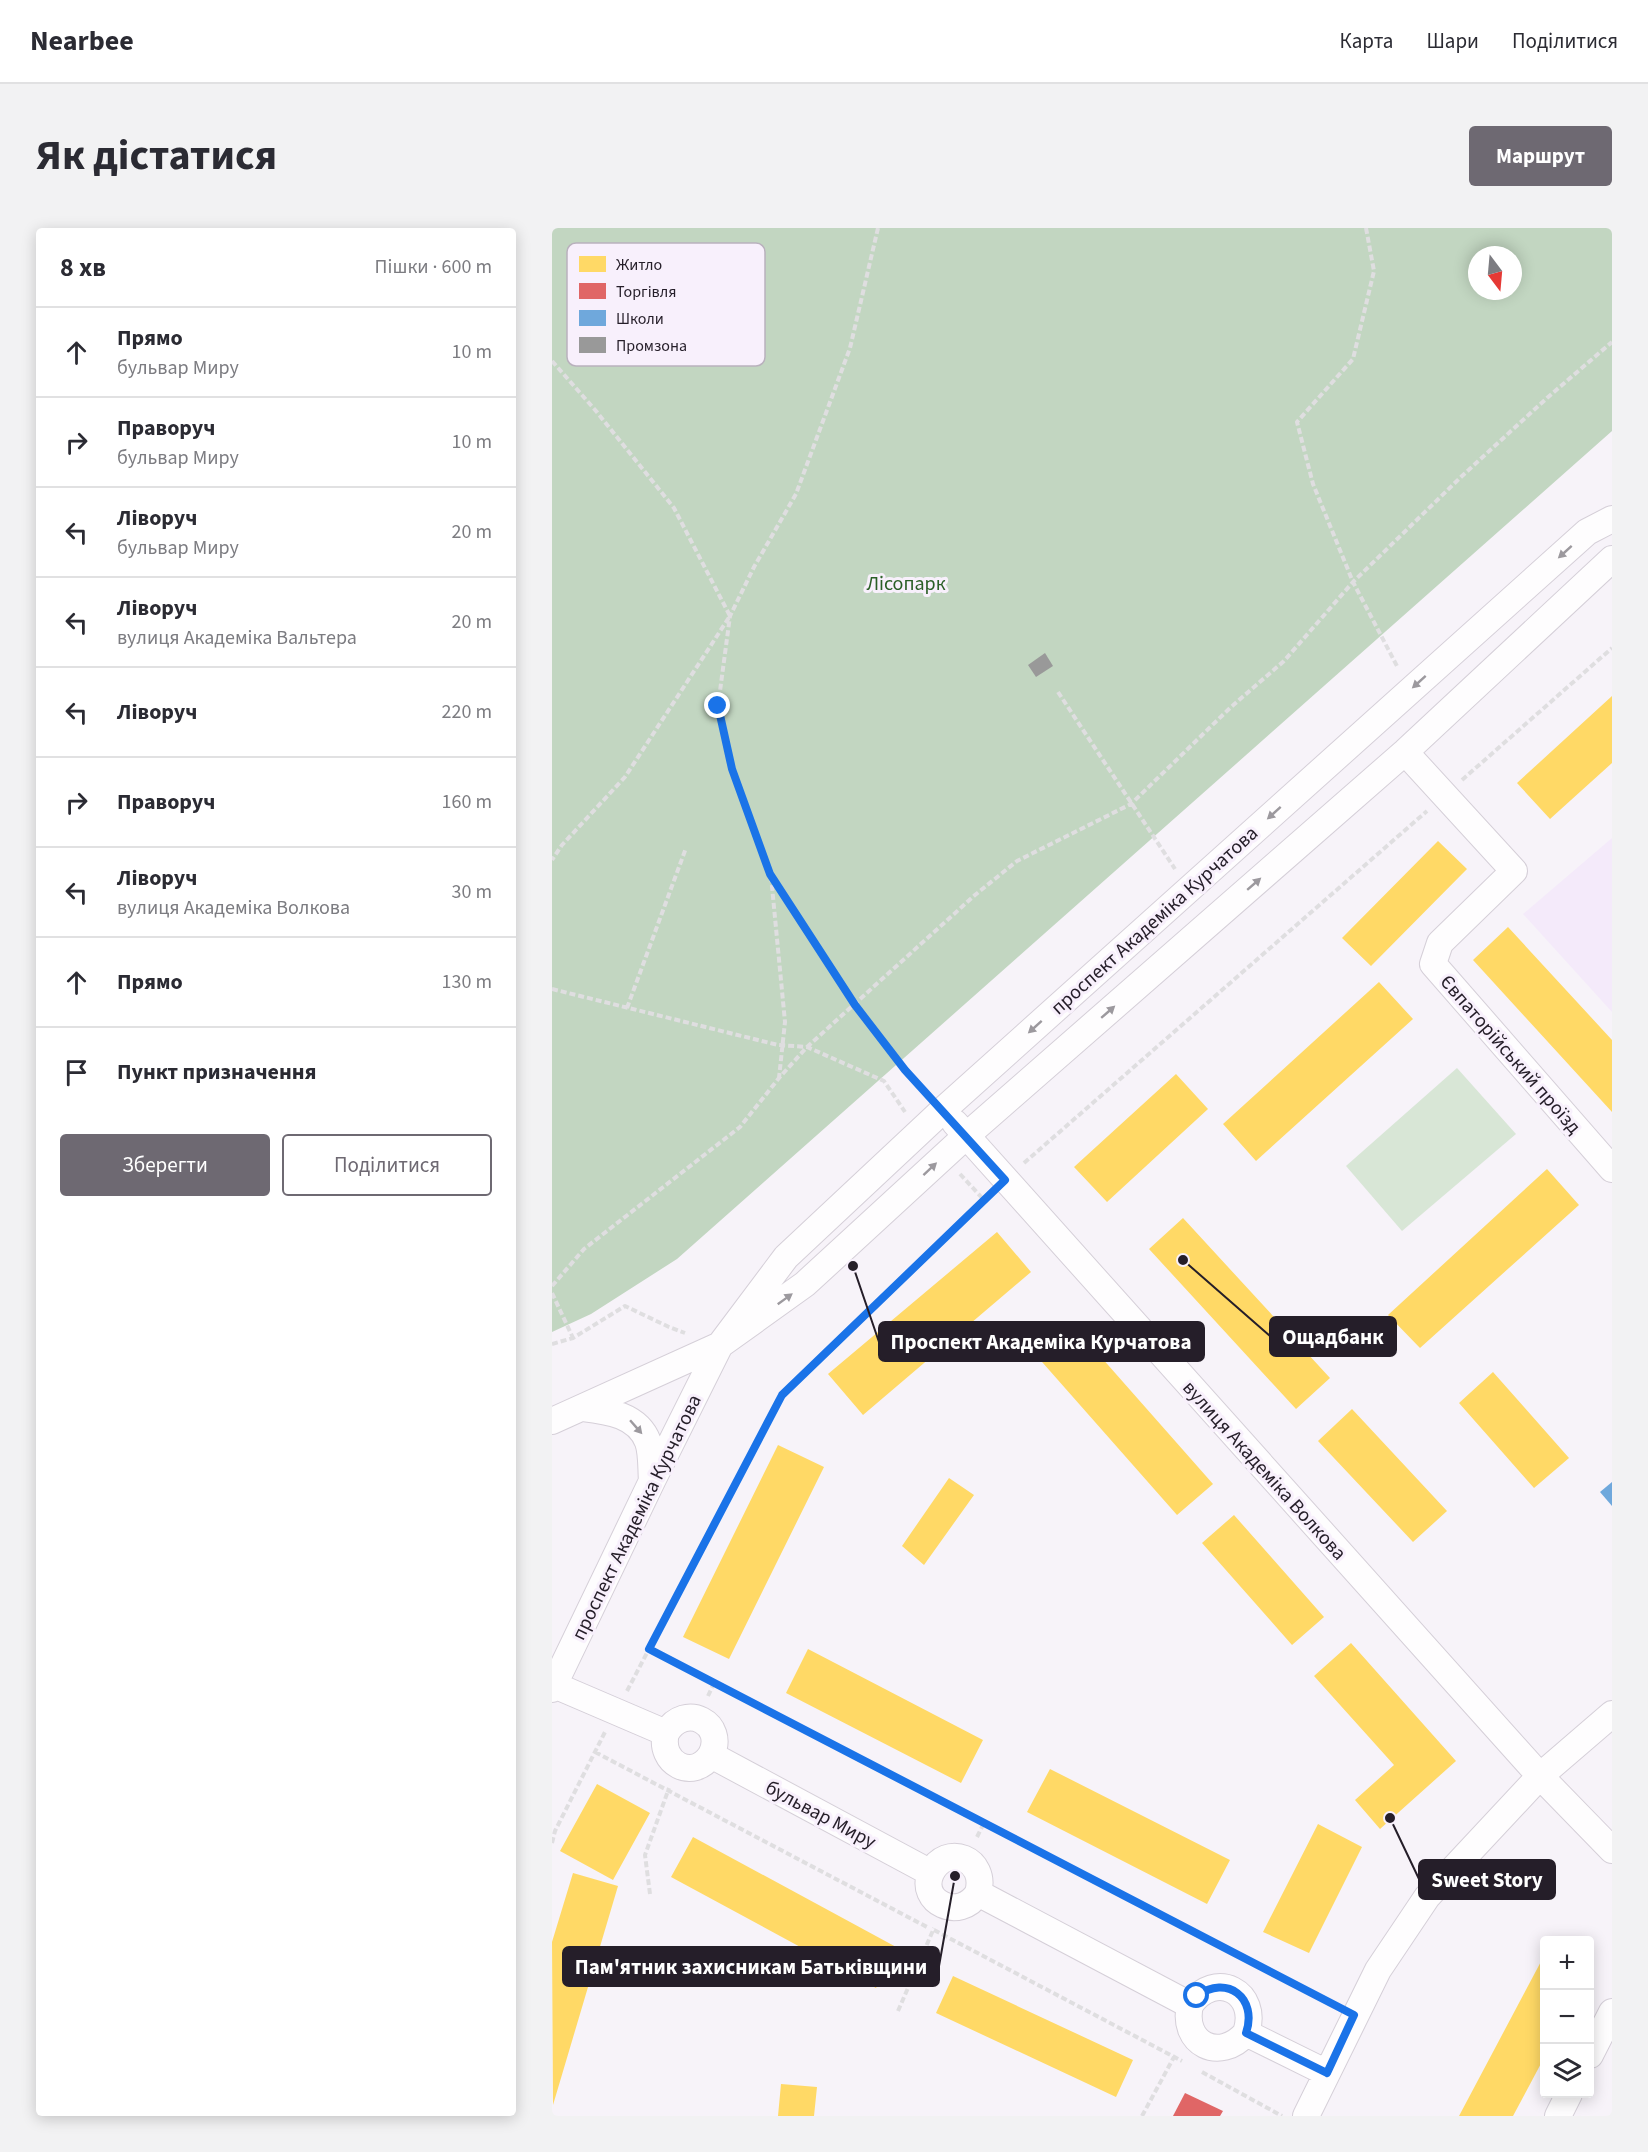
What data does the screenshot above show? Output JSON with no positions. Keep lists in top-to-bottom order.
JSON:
{
  "streets": {
    "street": [
      "проспект Академіка Курчатова",
      "Євпаторійський проїзд",
      "вулиця Академіка Волкова",
      "бульвар Миру"
    ]
  },
  "crossings": [
    ["проспект Академіка Курчатова", "Євпаторійський проїзд"],
    ["проспект Академіка Курчатова", "вулиця Академіка Волкова"]
  ],
  "parks": ["Лісопарк"],
  "places": [
    "Ощадбанк",
    "Проспект Академіка Курчатова",
    "Sweet Story",
    "Пам'ятник захисникам Батьківщини"
  ],
  "legend": [
    "Житло",
    "Торгівля",
    "Школи",
    "Промзона"
  ],
  "north": "bottom",
  "page": {
    "header": "Nearbee",
    "nav": ["Карта", "Шари", "Поділитися"],
    "title": "Як дістатися",
    "buttons": [
      "Маршрут",
      ["Зберегти", "Поділитися"]
    ],
    "heading": ["8 хв", "Пішки · 600 m"],
    "list": [
      ["Прямо", "бульвар Миру", "10 m"],
      ["Праворуч", "бульвар Миру", "10 m"],
      ["Ліворуч", "бульвар Миру", "20 m"],
      ["Ліворуч", "вулиця Академіка Вальтера", "20 m"],
      ["Ліворуч", "220 m"],
      ["Праворуч", "160 m"],
      ["Ліворуч", "вулиця Академіка Волкова", "30 m"],
      ["Прямо", "130 m"],
      "Пункт призначення"
    ],
    "map_buttons": ["+", "−"]
  }
}
